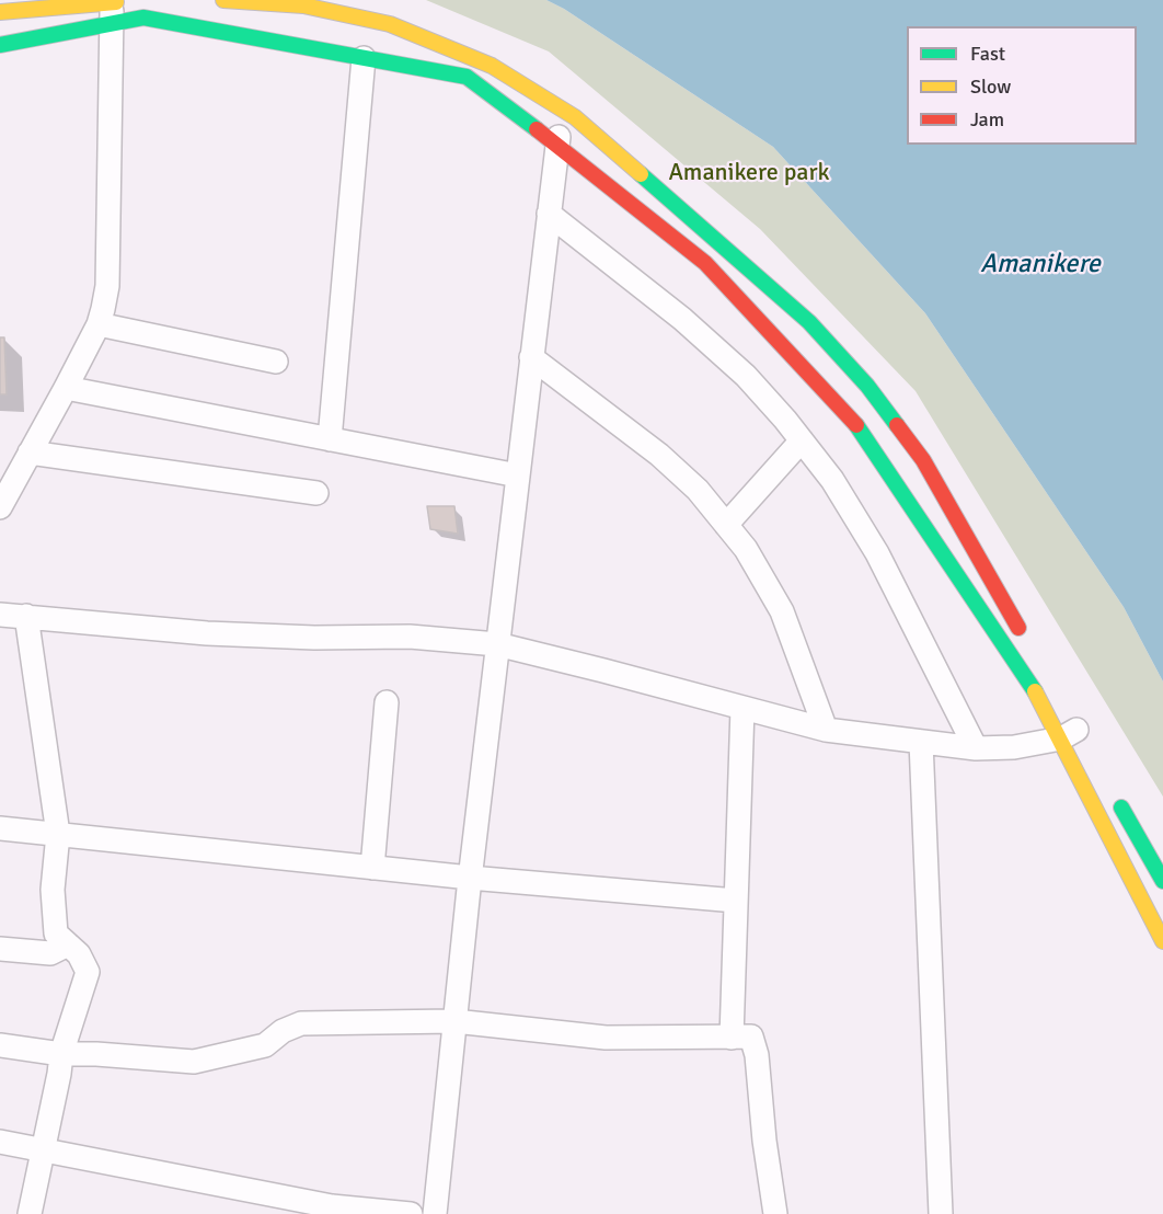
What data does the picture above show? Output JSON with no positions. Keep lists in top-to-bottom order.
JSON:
{
  "water": ["Amanikere"],
  "parks": ["Amanikere park"],
  "legend": ["Fast", "Slow", "Jam"]
}
